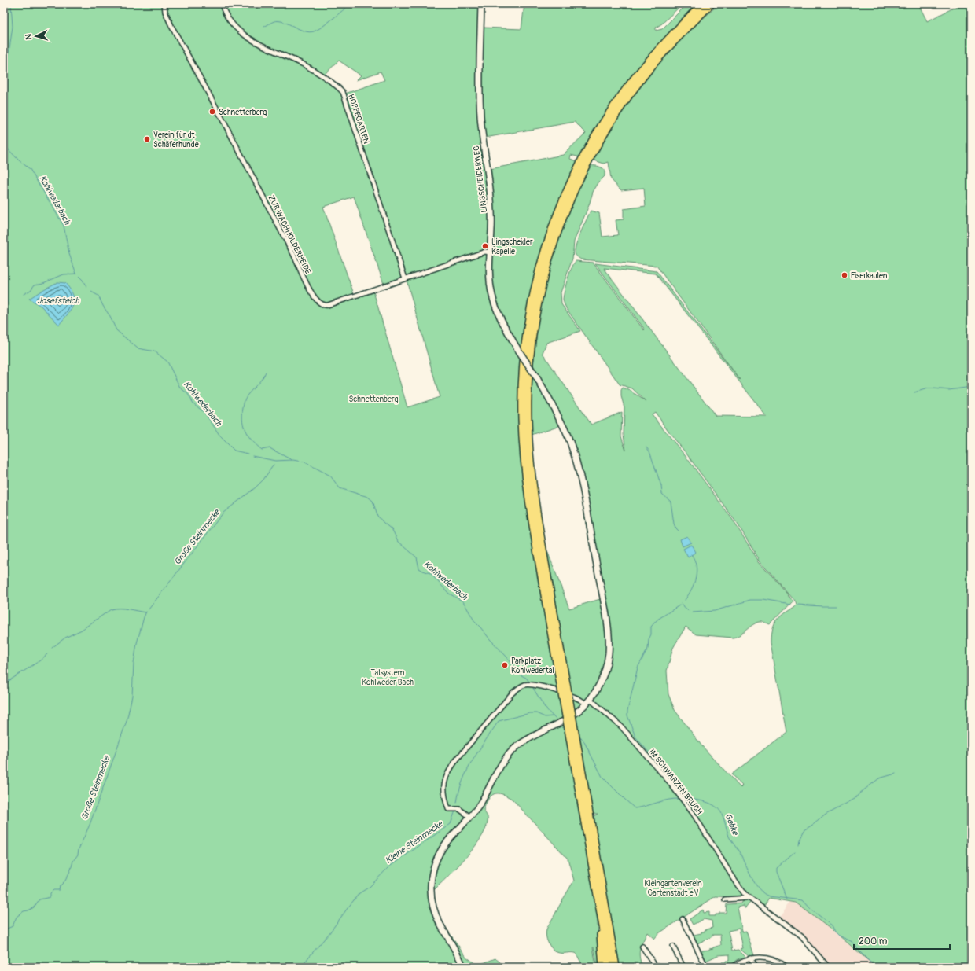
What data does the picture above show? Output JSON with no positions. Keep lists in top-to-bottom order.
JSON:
{
  "streets": {
    "street": [
      "HOPPEGARTEN",
      "LINGSCHEIDERWEG",
      "ZUR WACHHOLDERHEIDE",
      "IM SCHWARZEN BRUCH"
    ]
  },
  "crossings": [
    ["HOPPEGARTEN", "ZUR WACHHOLDERHEIDE"],
    ["LINGSCHEIDERWEG", "ZUR WACHHOLDERHEIDE"],
    ["LINGSCHEIDERWEG", "IM SCHWARZEN BRUCH"]
  ],
  "water": [
    "Kohlwederbach",
    "Josefsteich",
    "Große Steinmecke",
    "Gebke",
    "Kleine Steinmecke"
  ],
  "parks": ["Schnettenberg", "Talsystem Kohlweder Bach", "Kleingartenverein Gartenstadt e.V"],
  "places": [
    "Schnetterberg",
    "Verein für dt Schäferhunde",
    "Lingscheider Kapelle",
    "Eiserkaulen",
    "Parkplatz Kohlwedertal"
  ],
  "scale_bar": "200 m",
  "north": "left"
}
